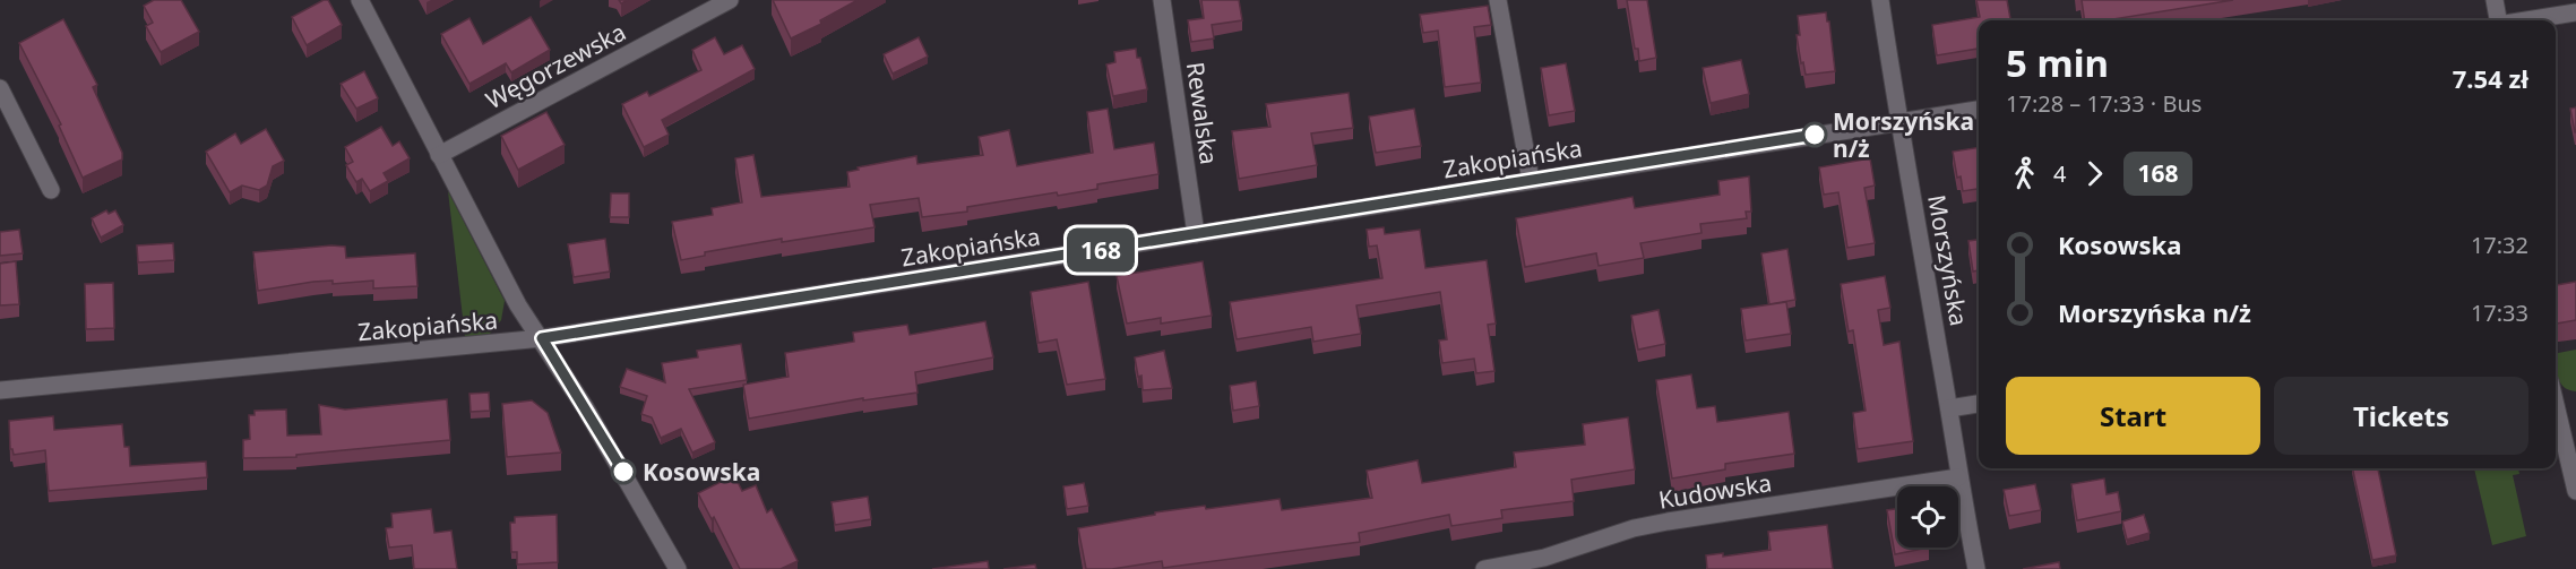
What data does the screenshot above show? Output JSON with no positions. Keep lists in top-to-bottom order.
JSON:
{
  "streets": {
    "street": [
      "Węgorzewska",
      "Rewalska",
      "Zakopiańska",
      "Morszyńska",
      "Kudowska"
    ]
  },
  "crossings": [
    ["Rewalska", "Zakopiańska"],
    ["Zakopiańska", "Morszyńska"],
    ["Morszyńska", "Kudowska"]
  ],
  "places": ["Morszyńska n/ż", "Kosowska"],
  "lines": ["bus line 168"],
  "page": {
    "on_map": "168",
    "heading": ["5 min", "17:28 – 17:33 · Bus", "7.54 zł"],
    "legs": ["4", "168"],
    "list": [
      {
        "name": "Kosowska",
        "value": "17:32"
      },
      {
        "name": "Morszyńska n/ż",
        "value": "17:33"
      }
    ],
    "buttons": ["Start", "Tickets"]
  }
}
